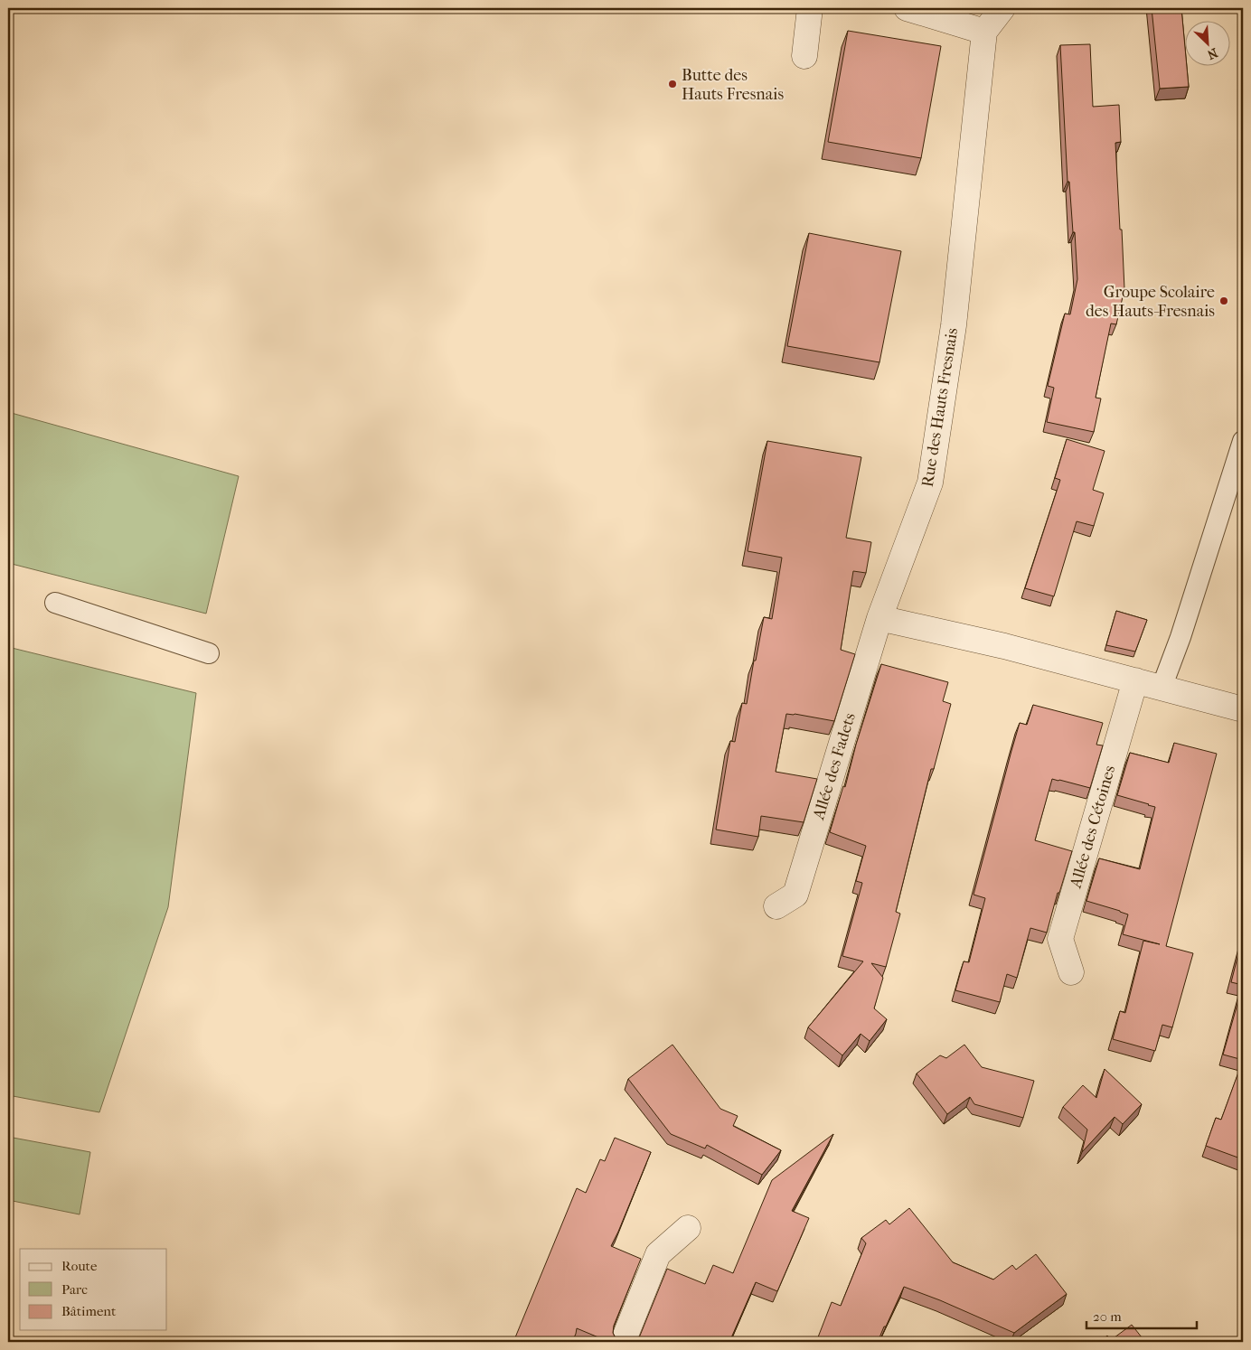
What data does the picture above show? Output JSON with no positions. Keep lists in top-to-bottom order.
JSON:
{
  "streets": {
    "street": ["Rue des Hauts Fresnais", "Allée des Fadets", "Allée des Cétoines"]
  },
  "crossings": [
    ["Rue des Hauts Fresnais", "Allée des Fadets"]
  ],
  "places": ["Butte des Hauts Fresnais", "Groupe Scolaire des Hauts-Fresnais"],
  "legend": ["Route", "Parc", "Bâtiment"],
  "scale_bar": "20 m",
  "north": "bottom right"
}
